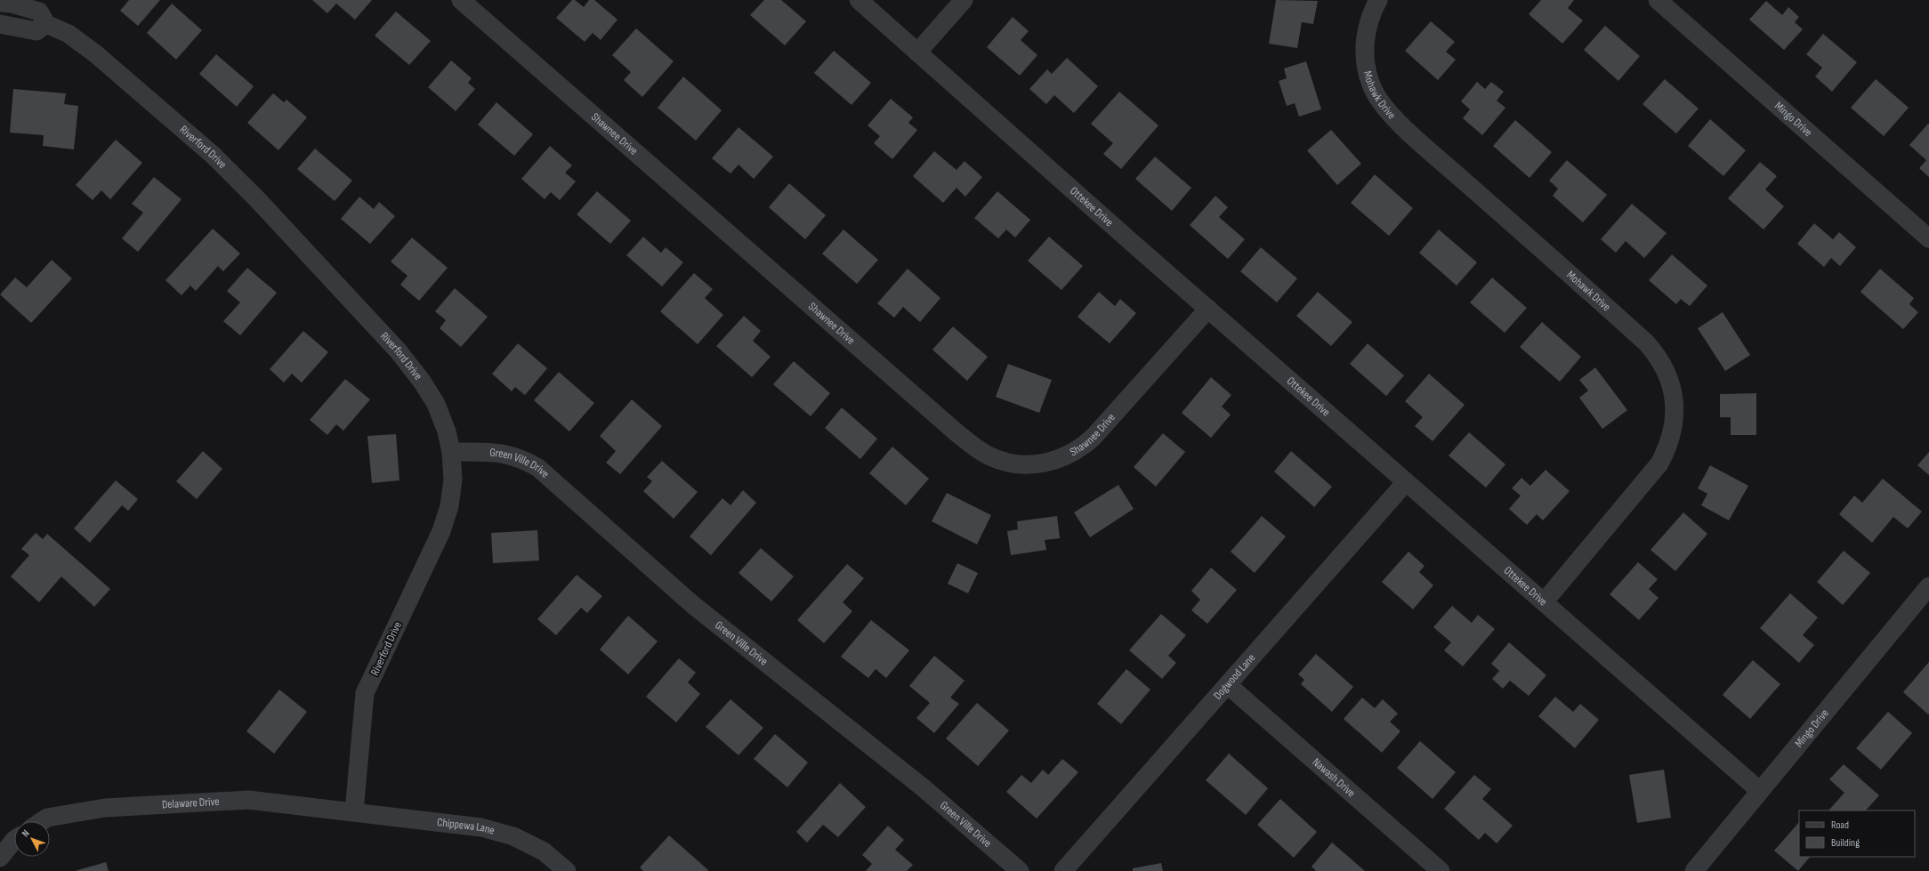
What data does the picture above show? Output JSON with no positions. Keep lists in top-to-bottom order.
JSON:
{
  "streets": {
    "street": [
      "Mohawk Drive",
      "Mingo Drive",
      "Shawnee Drive",
      "Riverford Drive",
      "Ottekee Drive",
      "Green Ville Drive",
      "Dogwood Lane",
      "Nawash Drive",
      "Delaware Drive",
      "Chippewa Lane"
    ]
  },
  "crossings": [
    ["Mohawk Drive", "Ottekee Drive"],
    ["Mingo Drive", "Ottekee Drive"],
    ["Shawnee Drive", "Ottekee Drive"],
    ["Riverford Drive", "Green Ville Drive"],
    ["Riverford Drive", "Delaware Drive"],
    ["Riverford Drive", "Chippewa Lane"],
    ["Ottekee Drive", "Dogwood Lane"],
    ["Dogwood Lane", "Nawash Drive"],
    ["Delaware Drive", "Chippewa Lane"]
  ],
  "legend": ["Road", "Building"],
  "north": "top left"
}
